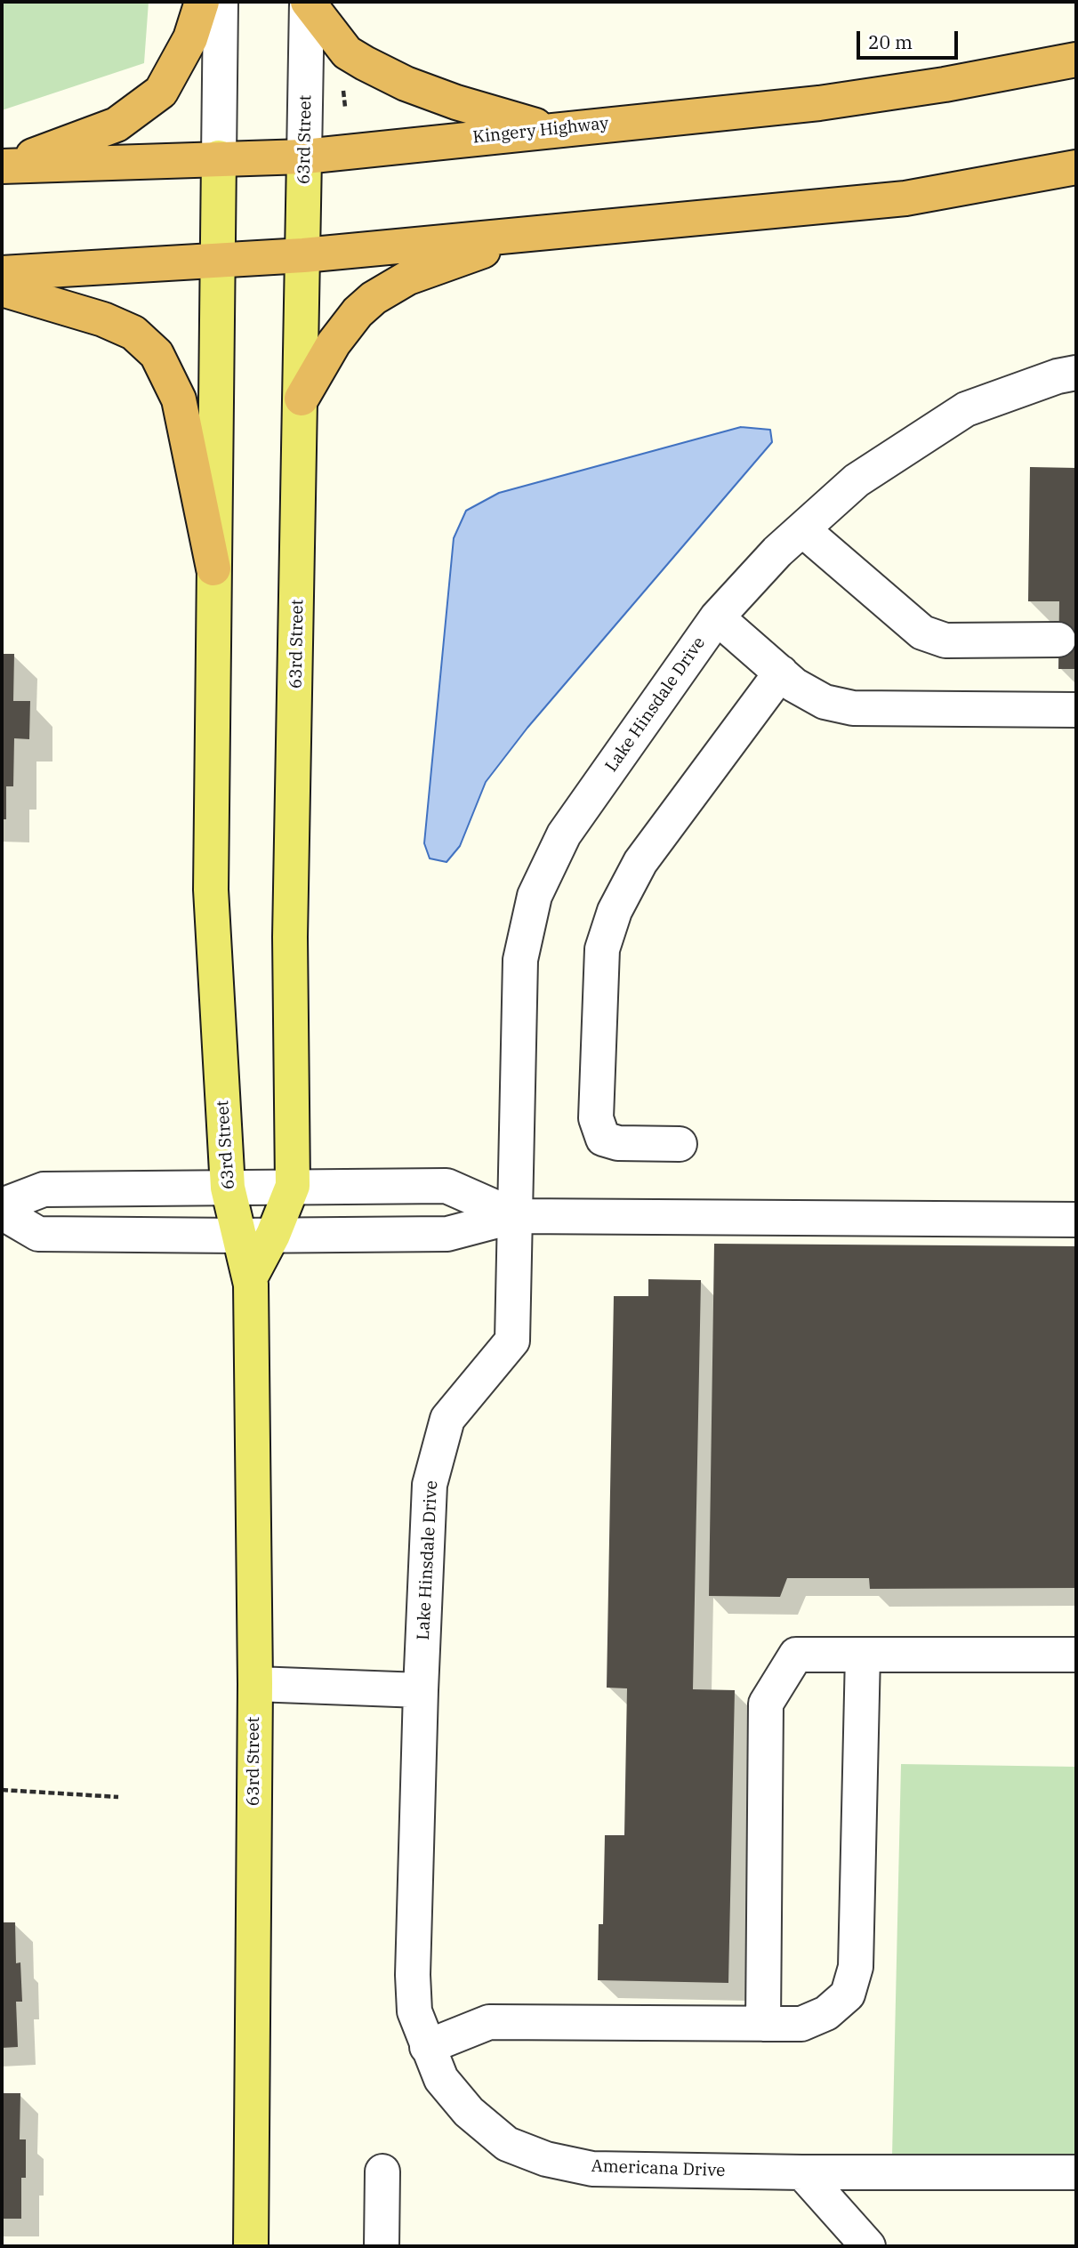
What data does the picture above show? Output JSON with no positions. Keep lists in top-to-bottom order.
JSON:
{
  "streets": {
    "highway": ["Kingery Highway"],
    "main road": ["63rd Street"],
    "street": ["Lake Hinsdale Drive", "Americana Drive"]
  },
  "crossings": [
    ["Kingery Highway", "63rd Street"],
    ["Lake Hinsdale Drive", "Americana Drive"]
  ],
  "scale_bar": "20 m"
}
